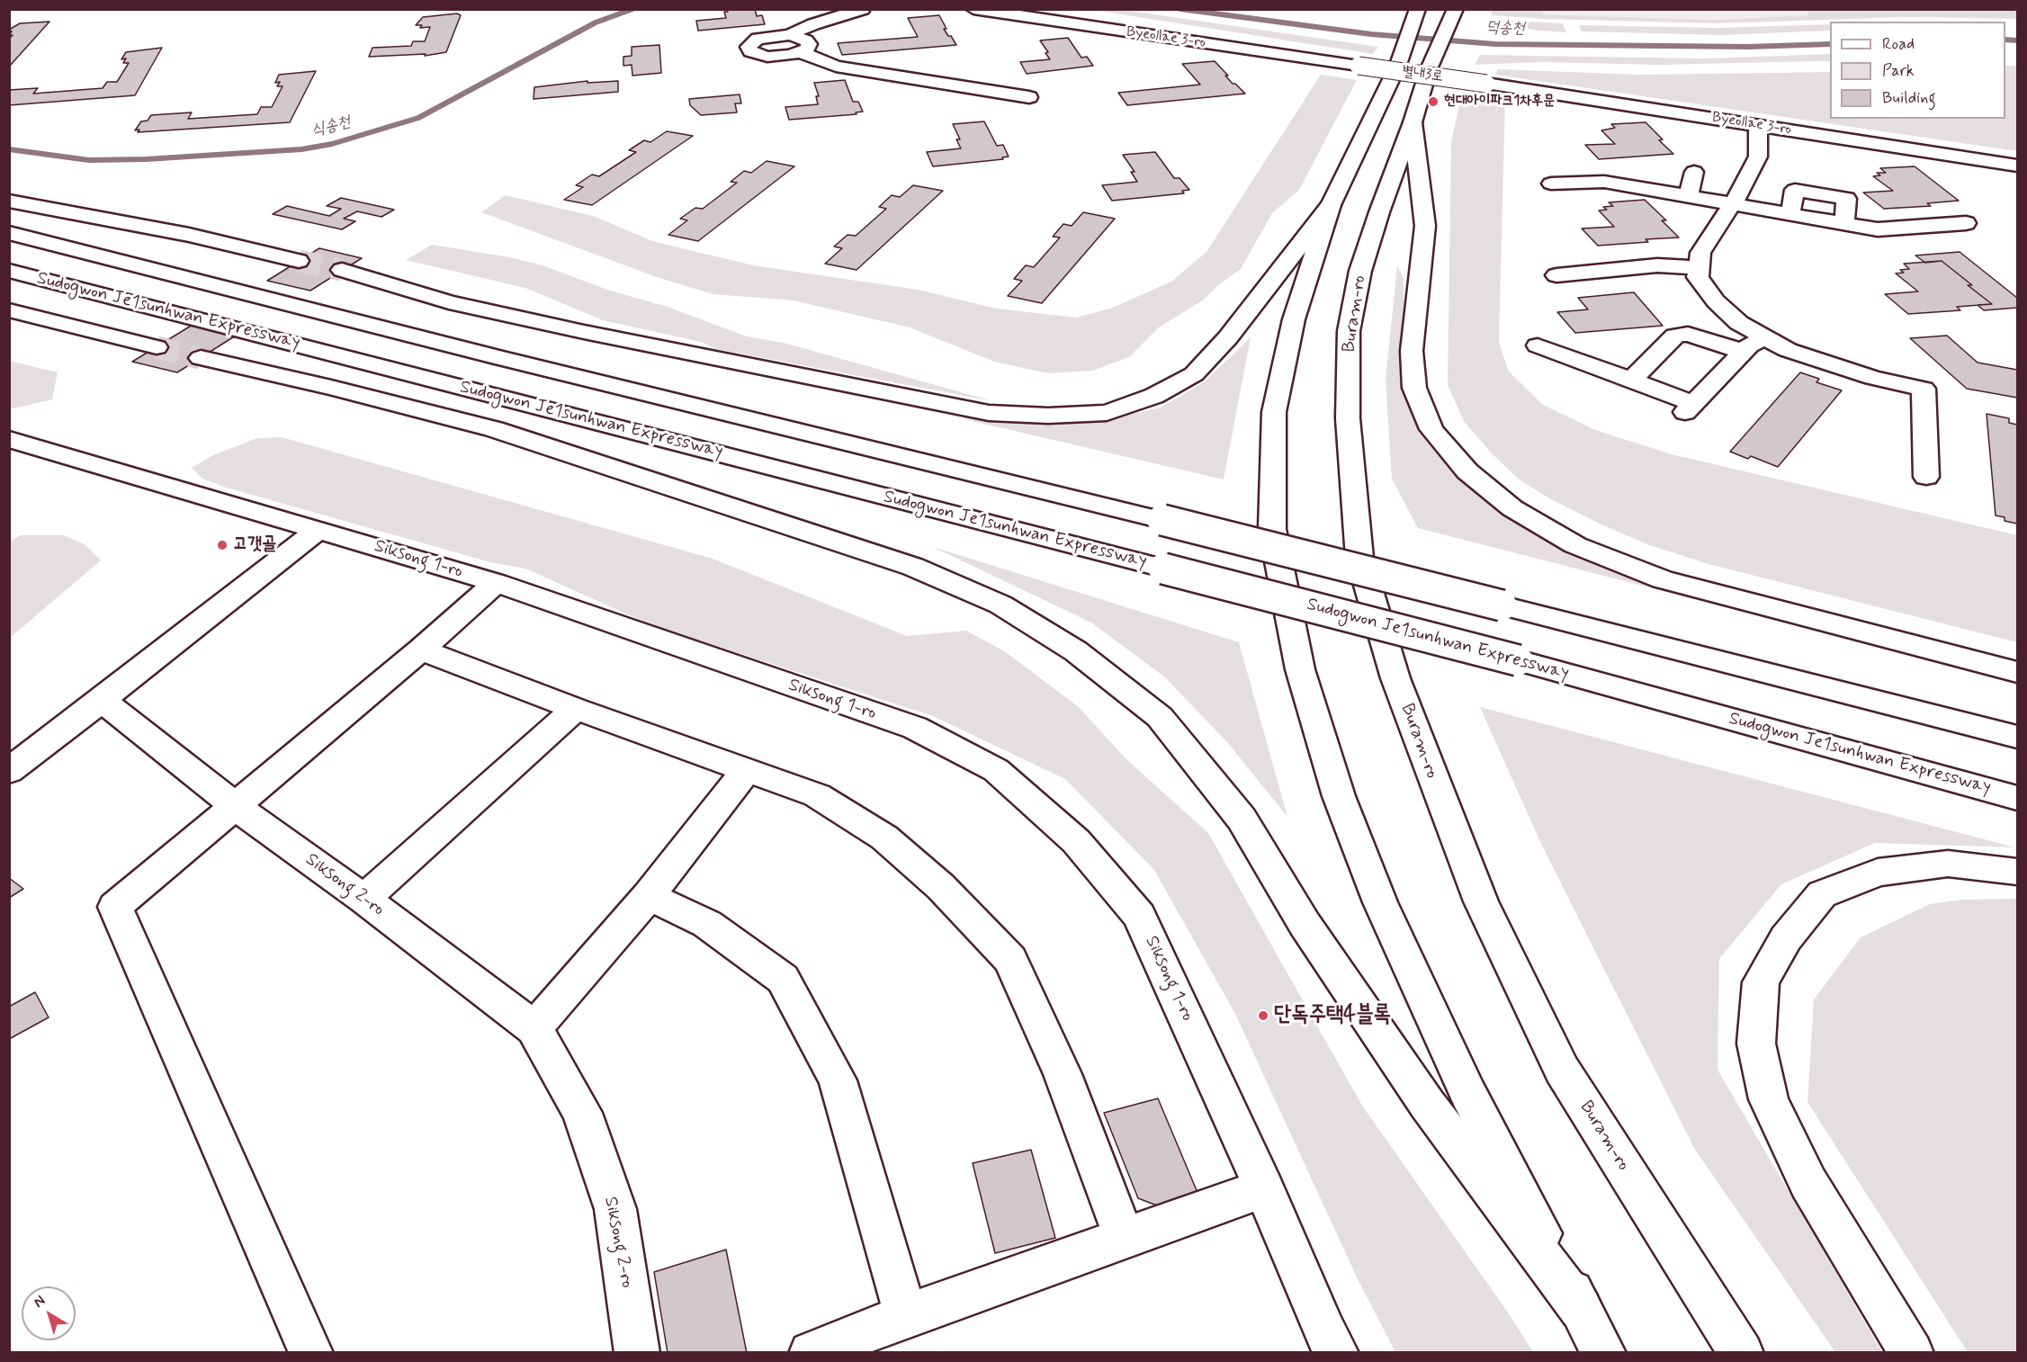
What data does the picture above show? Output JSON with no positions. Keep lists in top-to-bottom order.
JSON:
{
  "streets": {
    "main road": [
      "Byeollae 3-ro",
      "별내3로",
      "Sudogwon Je1sunhwan Expressway",
      "Buram-ro",
      "Siksong 1-ro",
      "Siksong 2-ro"
    ]
  },
  "crossings": [
    ["Byeollae 3-ro", "별내3로"]
  ],
  "water": ["덕송천", "식송천"],
  "places": ["현대아이파크1차후문", "고갯골", "단독주택4블록"],
  "legend": ["Road", "Park", "Building"],
  "north": "top left"
}
